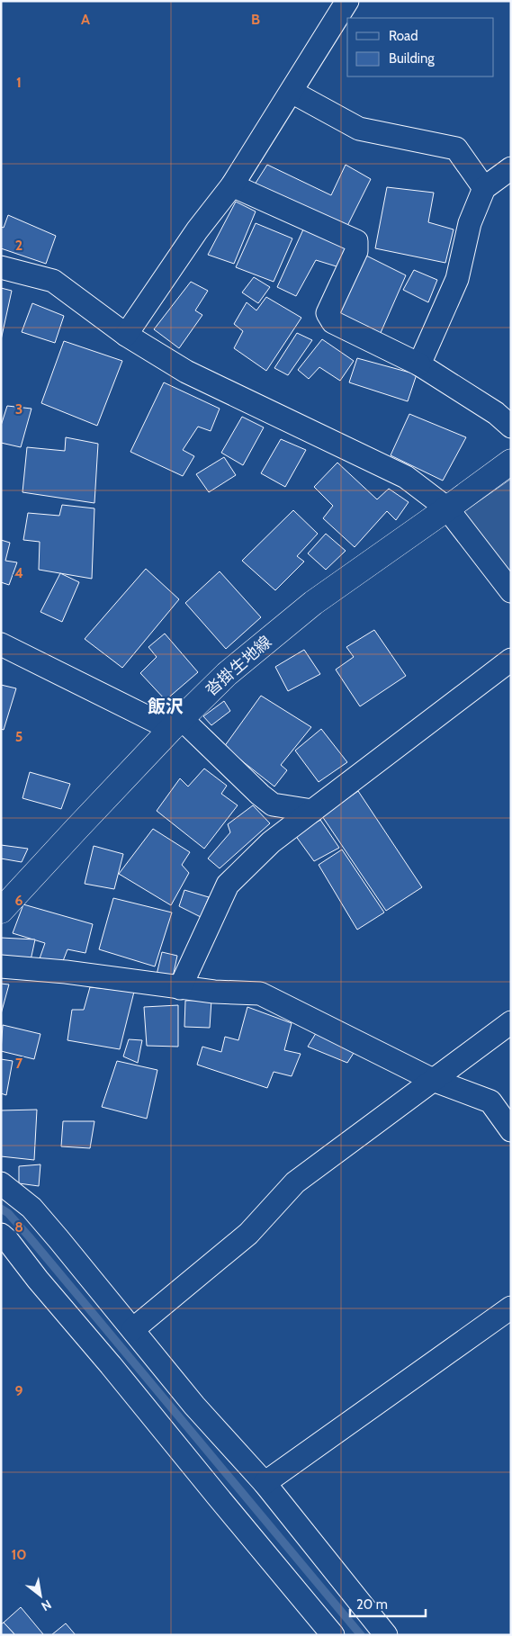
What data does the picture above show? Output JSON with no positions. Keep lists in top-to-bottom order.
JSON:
{
  "streets": {
    "main road": ["沓掛生地線"]
  },
  "districts": ["飯沢"],
  "legend": ["Road", "Building"],
  "scale_bar": "20 m",
  "north": "bottom right",
  "grid": {
    "columns": ["A", "B"],
    "rows": [
      "1",
      "2",
      "3",
      "4",
      "5",
      "6",
      "7",
      "8",
      "9",
      "10"
    ]
  }
}
